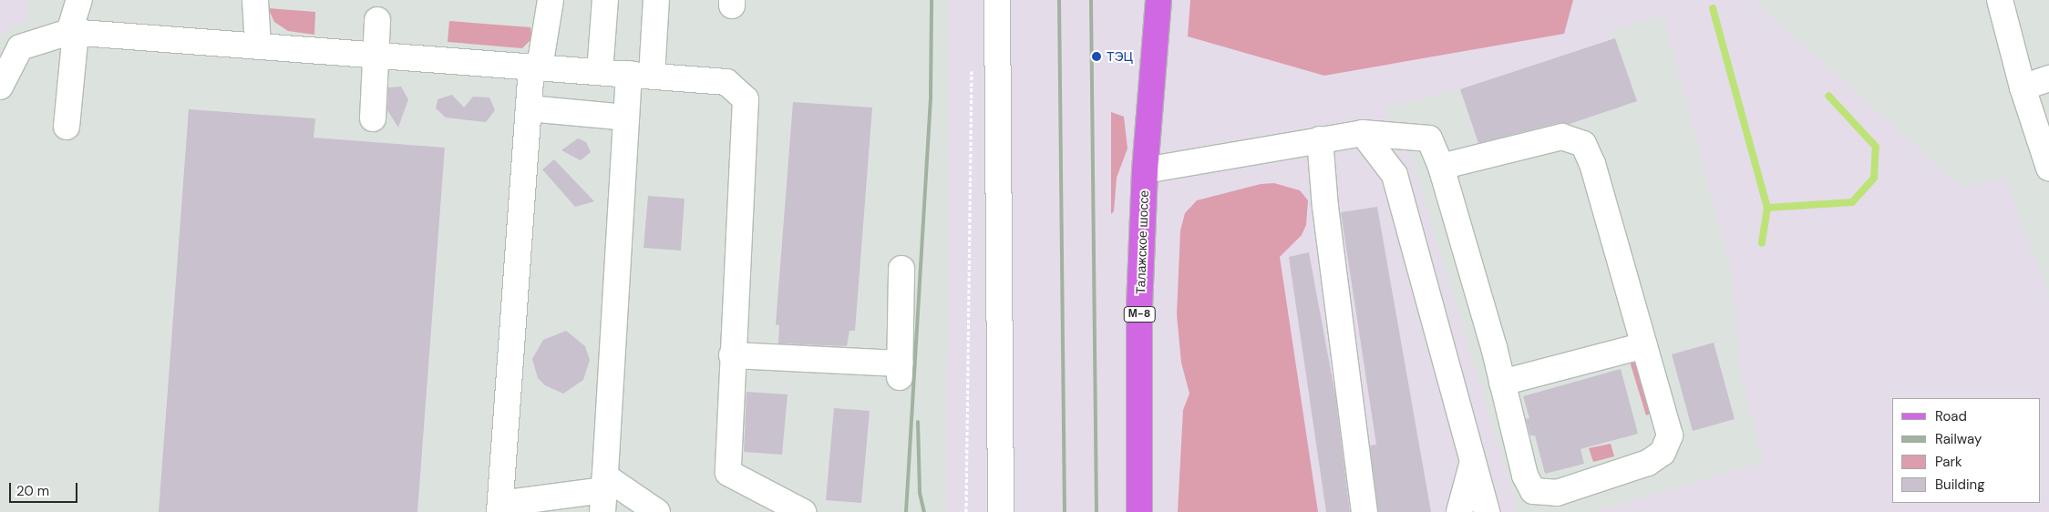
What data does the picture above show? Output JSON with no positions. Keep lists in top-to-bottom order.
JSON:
{
  "streets": {
    "main road": ["Талажское шоссе", "М-8"]
  },
  "places": ["ТЭЦ"],
  "legend": [
    "Road",
    "Railway",
    "Park",
    "Building"
  ],
  "scale_bar": "20 m"
}
